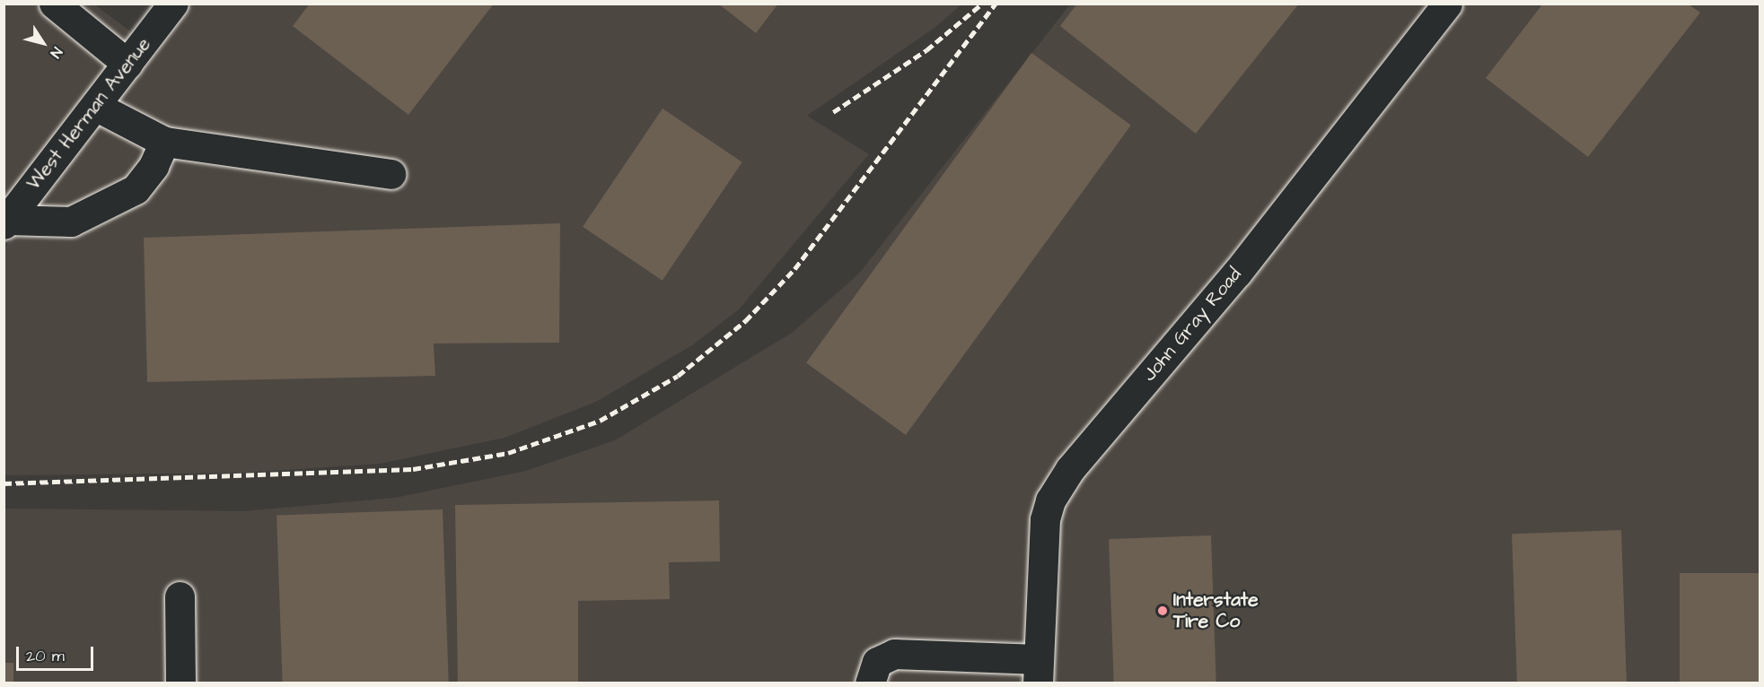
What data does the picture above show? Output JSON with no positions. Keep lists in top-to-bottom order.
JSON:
{
  "streets": {
    "street": ["West Herman Avenue", "John Gray Road"]
  },
  "places": ["Interstate Tire Co"],
  "scale_bar": "20 m",
  "north": "bottom right"
}
